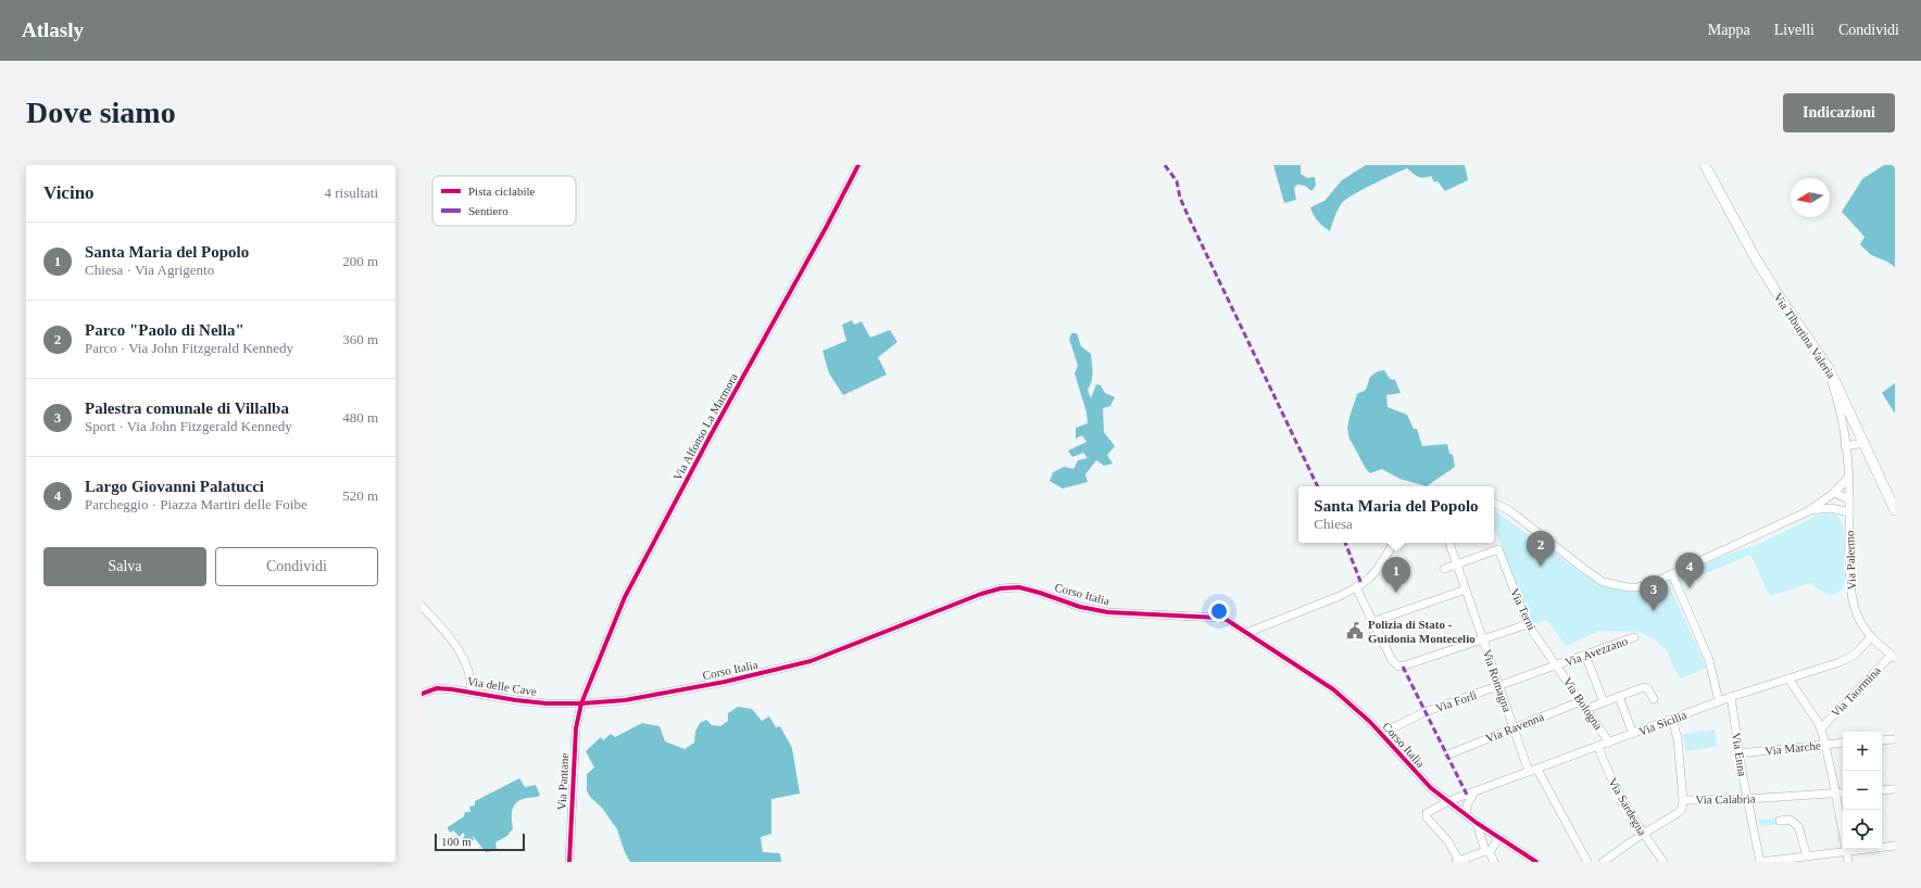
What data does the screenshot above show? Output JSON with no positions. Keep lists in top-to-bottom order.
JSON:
{
  "streets": {
    "main road": ["Via Tiburtina Valeria"],
    "street": [
      "Via Alfonso La Marmora",
      "Via Palermo",
      "Corso Italia",
      "Via Terni",
      "Via Avezzano",
      "Via Romagna",
      "Via delle Cave",
      "Via Taormina",
      "Via Forlì",
      "Via Bologna",
      "Via Sicilia",
      "Via Ravenna",
      "Via Marche",
      "Via Enna",
      "Via Pantane",
      "Via Calabria",
      "Via Sardegna"
    ]
  },
  "crossings": [
    ["Via Tiburtina Valeria", "Via Palermo"],
    ["Via Alfonso La Marmora", "Corso Italia"],
    ["Via Alfonso La Marmora", "Via delle Cave"],
    ["Via Alfonso La Marmora", "Via Pantane"],
    ["Via Palermo", "Via Taormina"],
    ["Via Palermo", "Via Sicilia"],
    ["Corso Italia", "Via delle Cave"],
    ["Corso Italia", "Via Forlì"],
    ["Corso Italia", "Via Sicilia"],
    ["Corso Italia", "Via Pantane"],
    ["Via Terni", "Via Avezzano"],
    ["Via Terni", "Via Romagna"],
    ["Via Terni", "Via Forlì"],
    ["Via Terni", "Via Bologna"],
    ["Via Avezzano", "Via Forlì"],
    ["Via Avezzano", "Via Bologna"],
    ["Via Romagna", "Via Forlì"],
    ["Via Romagna", "Via Sicilia"],
    ["Via Romagna", "Via Ravenna"],
    ["Via delle Cave", "Via Pantane"],
    ["Via Forlì", "Via Bologna"],
    ["Via Bologna", "Via Sicilia"],
    ["Via Bologna", "Via Ravenna"],
    ["Via Sicilia", "Via Enna"],
    ["Via Sicilia", "Via Sardegna"],
    ["Via Marche", "Via Enna"],
    ["Via Enna", "Via Calabria"],
    ["Via Calabria", "Via Sardegna"]
  ],
  "places": {
    "public building": ["Polizia di Stato - Guidonia Montecelio"]
  },
  "legend": ["Pista ciclabile", "Sentiero"],
  "scale_bar": "100 m",
  "north": "left",
  "page": {
    "header": "Atlasly",
    "nav": ["Mappa", "Livelli", "Condividi"],
    "buttons": [
      "Indicazioni",
      ["Salva", "Condividi"]
    ],
    "title": "Dove siamo",
    "heading": ["Vicino", "4 risultati"],
    "list": [
      {
        "mark": "1",
        "name": "Santa Maria del Popolo",
        "note": "Chiesa · Via Agrigento",
        "value": "200 m"
      },
      {
        "mark": "2",
        "name": "Parco \"Paolo di Nella\"",
        "note": "Parco · Via John Fitzgerald Kennedy",
        "value": "360 m"
      },
      {
        "mark": "3",
        "name": "Palestra comunale di Villalba",
        "note": "Sport · Via John Fitzgerald Kennedy",
        "value": "480 m"
      },
      {
        "mark": "4",
        "name": "Largo Giovanni Palatucci",
        "note": "Parcheggio · Piazza Martiri delle Foibe",
        "value": "520 m"
      }
    ],
    "popup": ["Santa Maria del Popolo", "Chiesa"],
    "pins": [
      "2",
      "4",
      "1",
      "3"
    ],
    "map_buttons": ["+", "−"],
    "scale": "100 m"
  }
}
